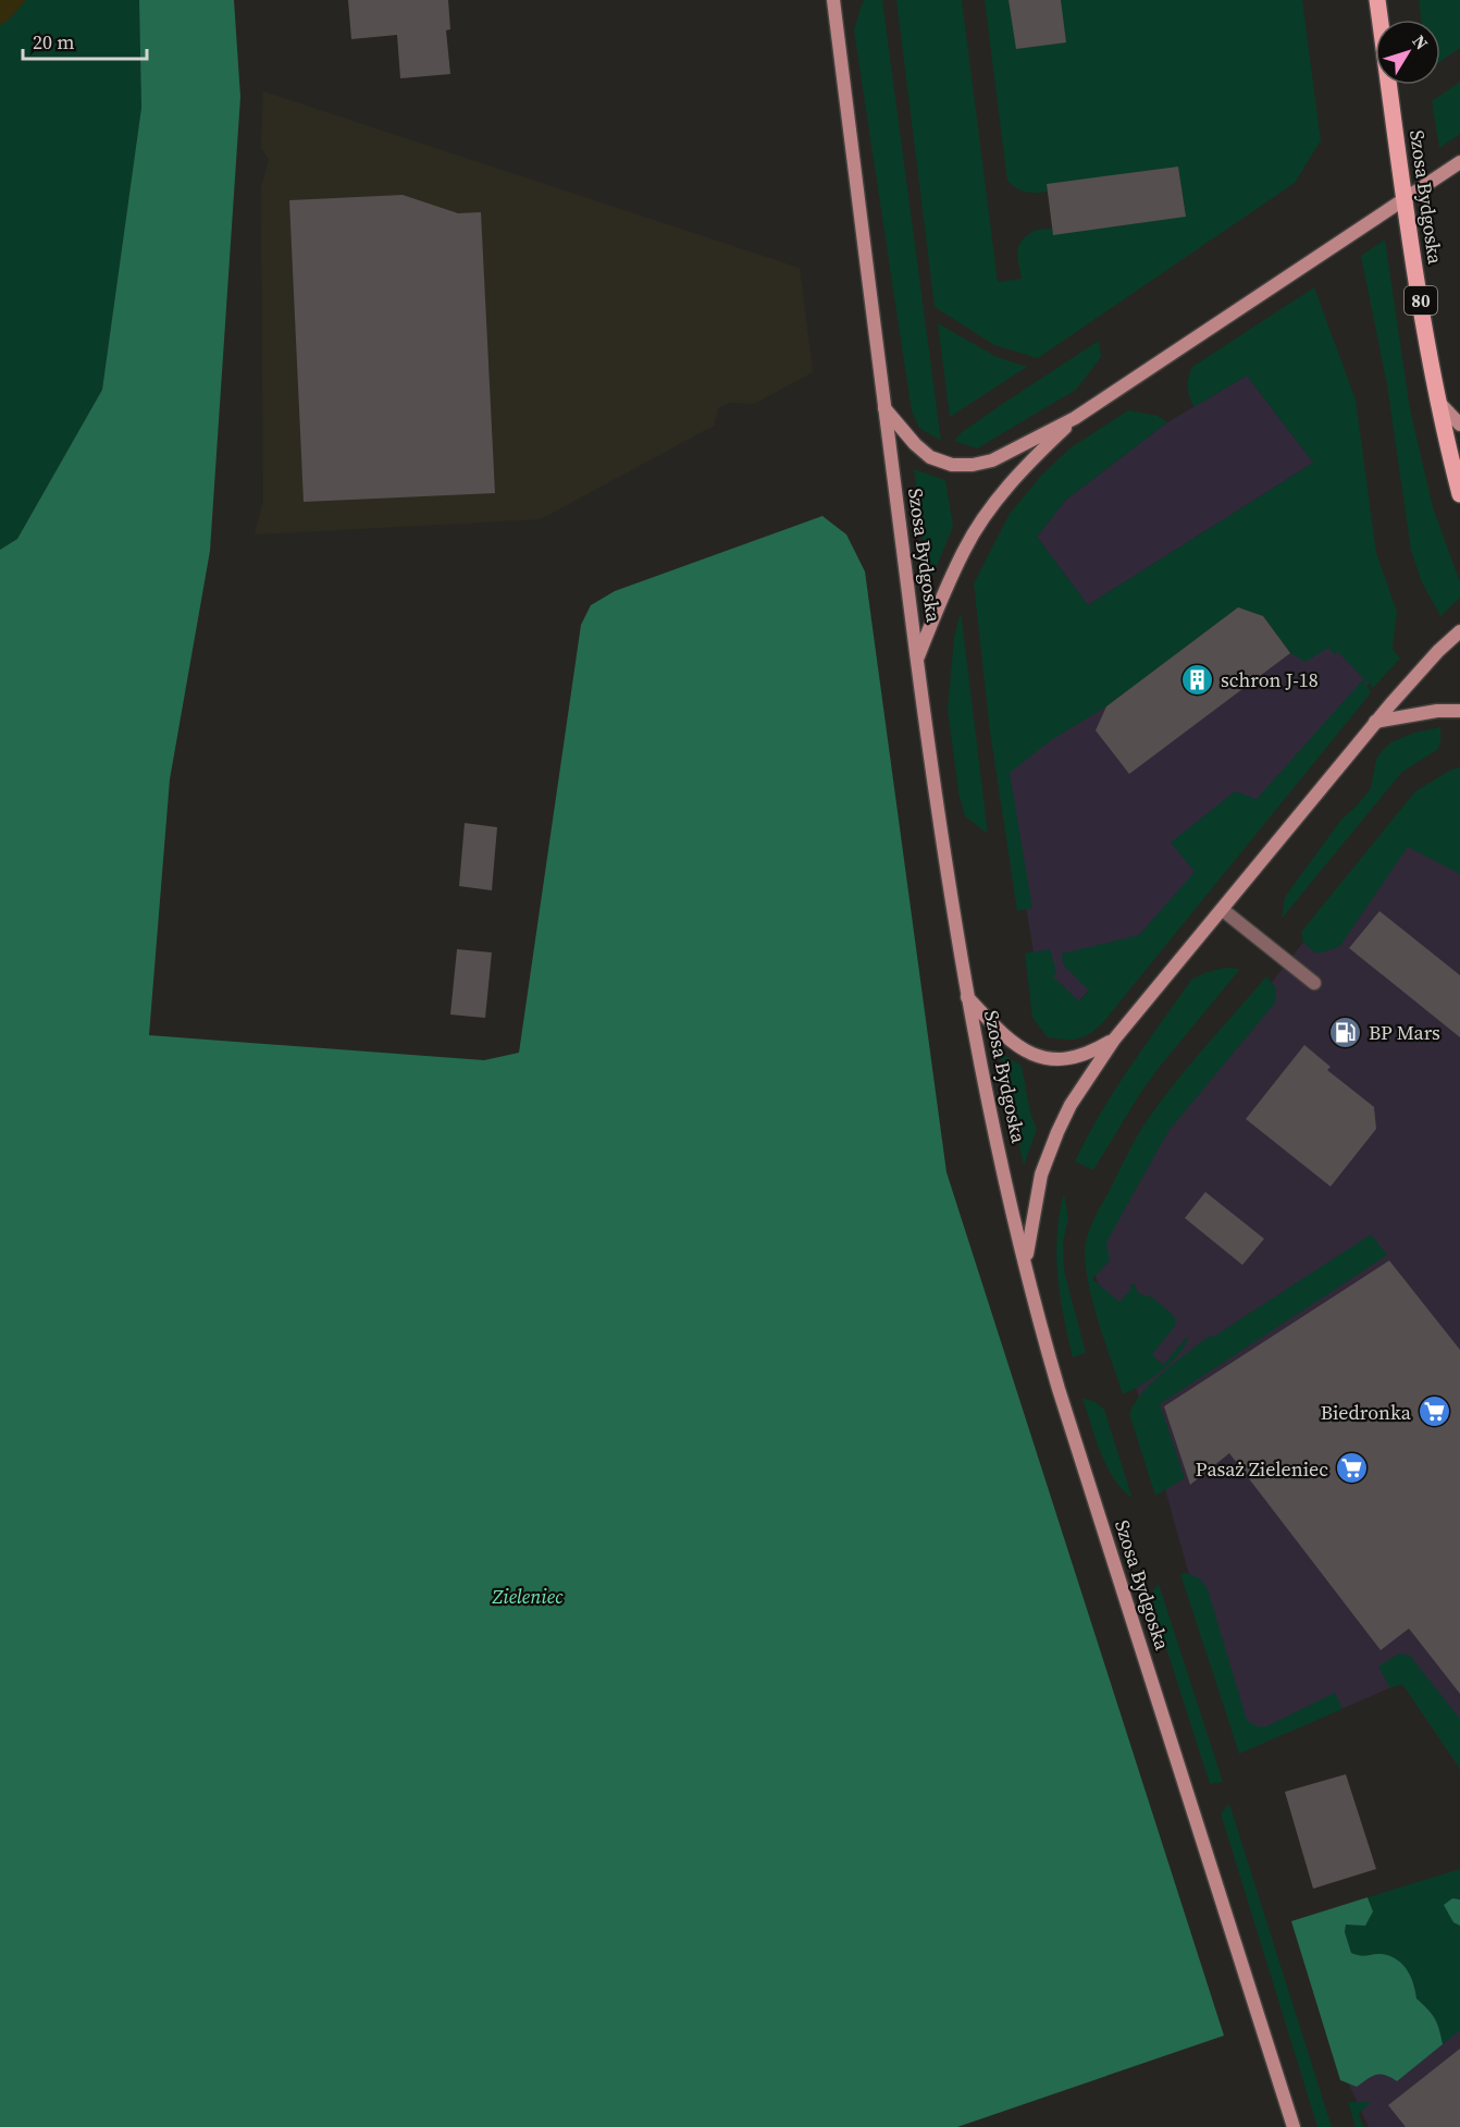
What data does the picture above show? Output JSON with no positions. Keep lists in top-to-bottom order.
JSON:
{
  "streets": {
    "main road": ["Szosa Bydgoska", "80"]
  },
  "crossings": [
    ["Szosa Bydgoska", "80"]
  ],
  "parks": ["Zieleniec"],
  "places": {
    "building": ["schron J-18"],
    "fuel station": ["BP Mars"],
    "supermarket": ["Biedronka", "Pasaż Zieleniec"]
  },
  "scale_bar": "20 m",
  "north": "top right"
}
